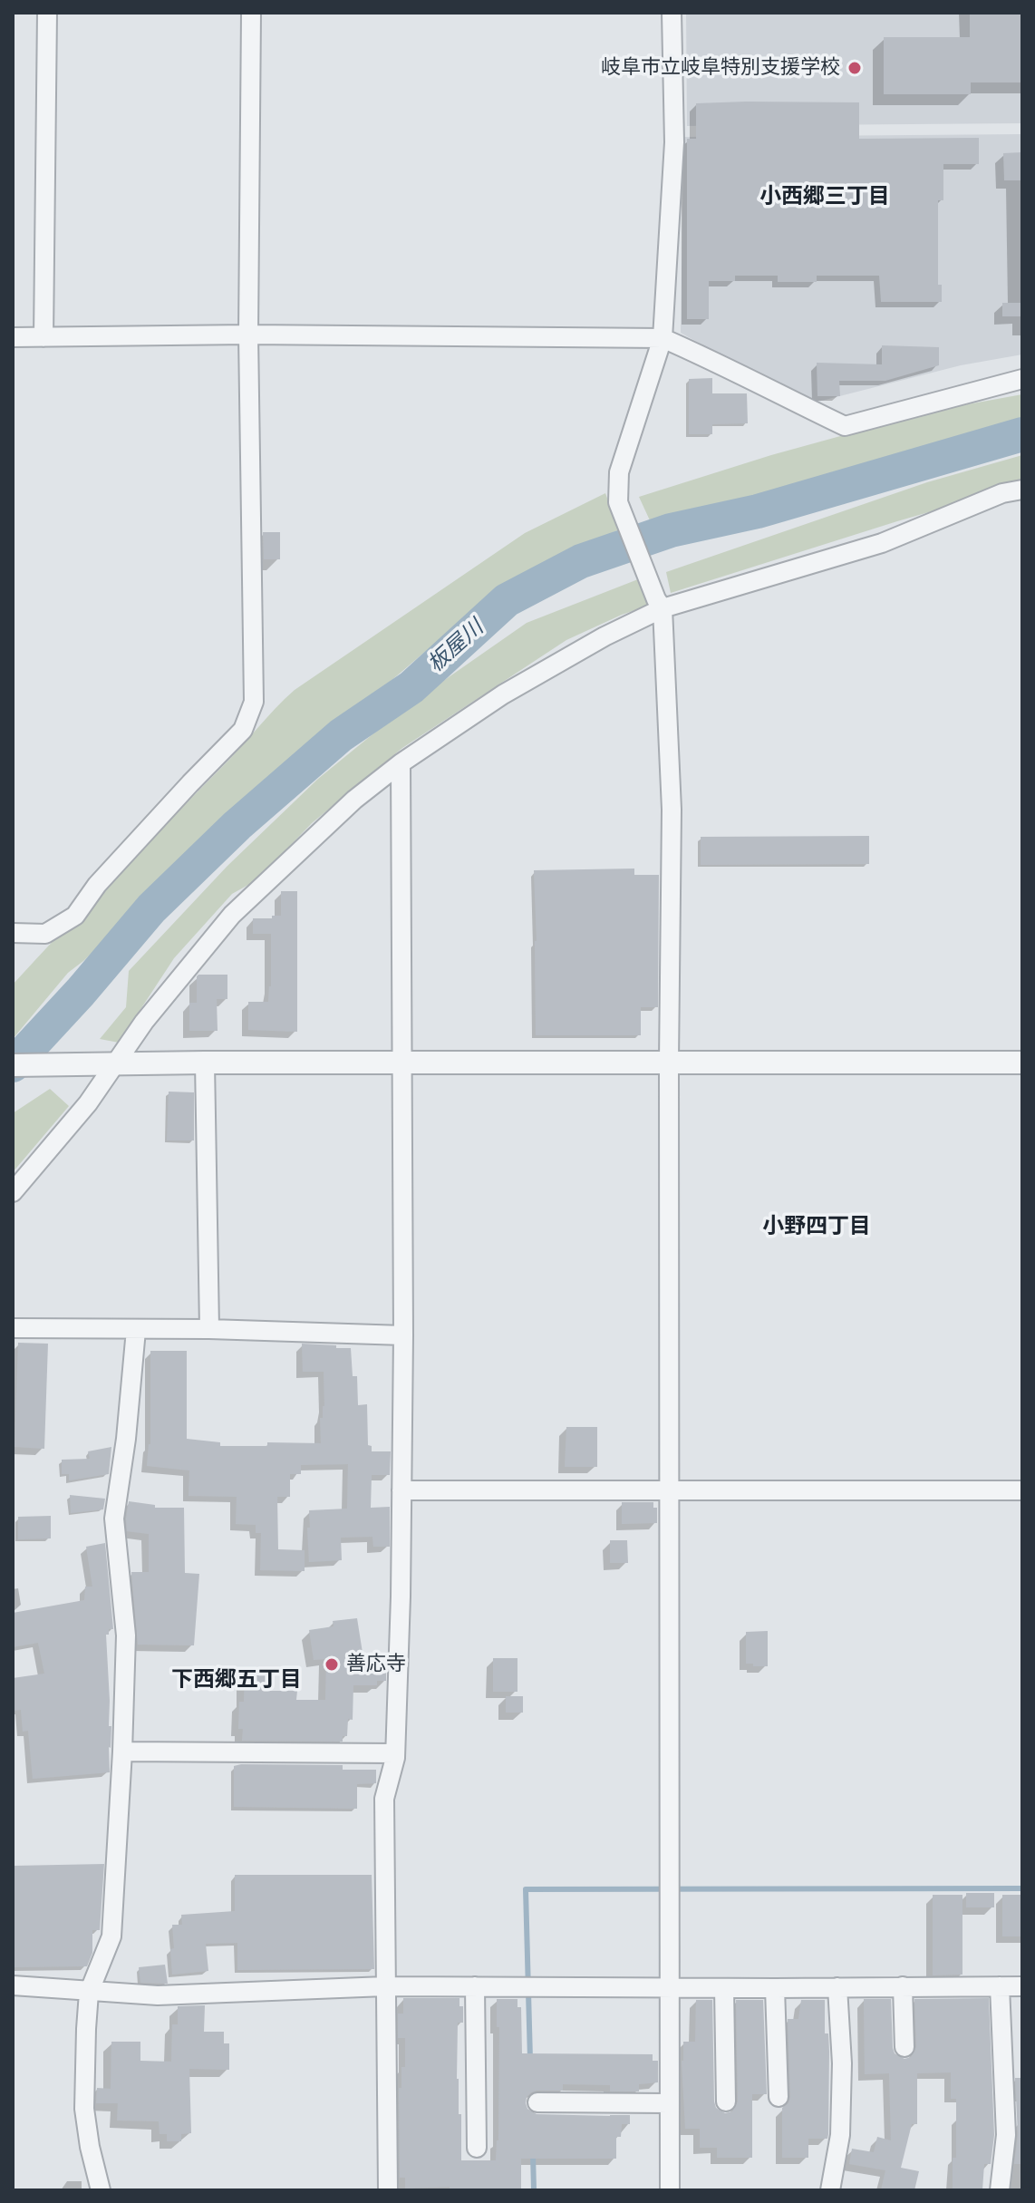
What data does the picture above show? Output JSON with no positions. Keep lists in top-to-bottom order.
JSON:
{
  "districts": ["小西郷三丁目", "小野四丁目", "下西郷五丁目"],
  "water": ["板屋川"],
  "places": ["岐阜市立岐阜特別支援学校", "善応寺"]
}
